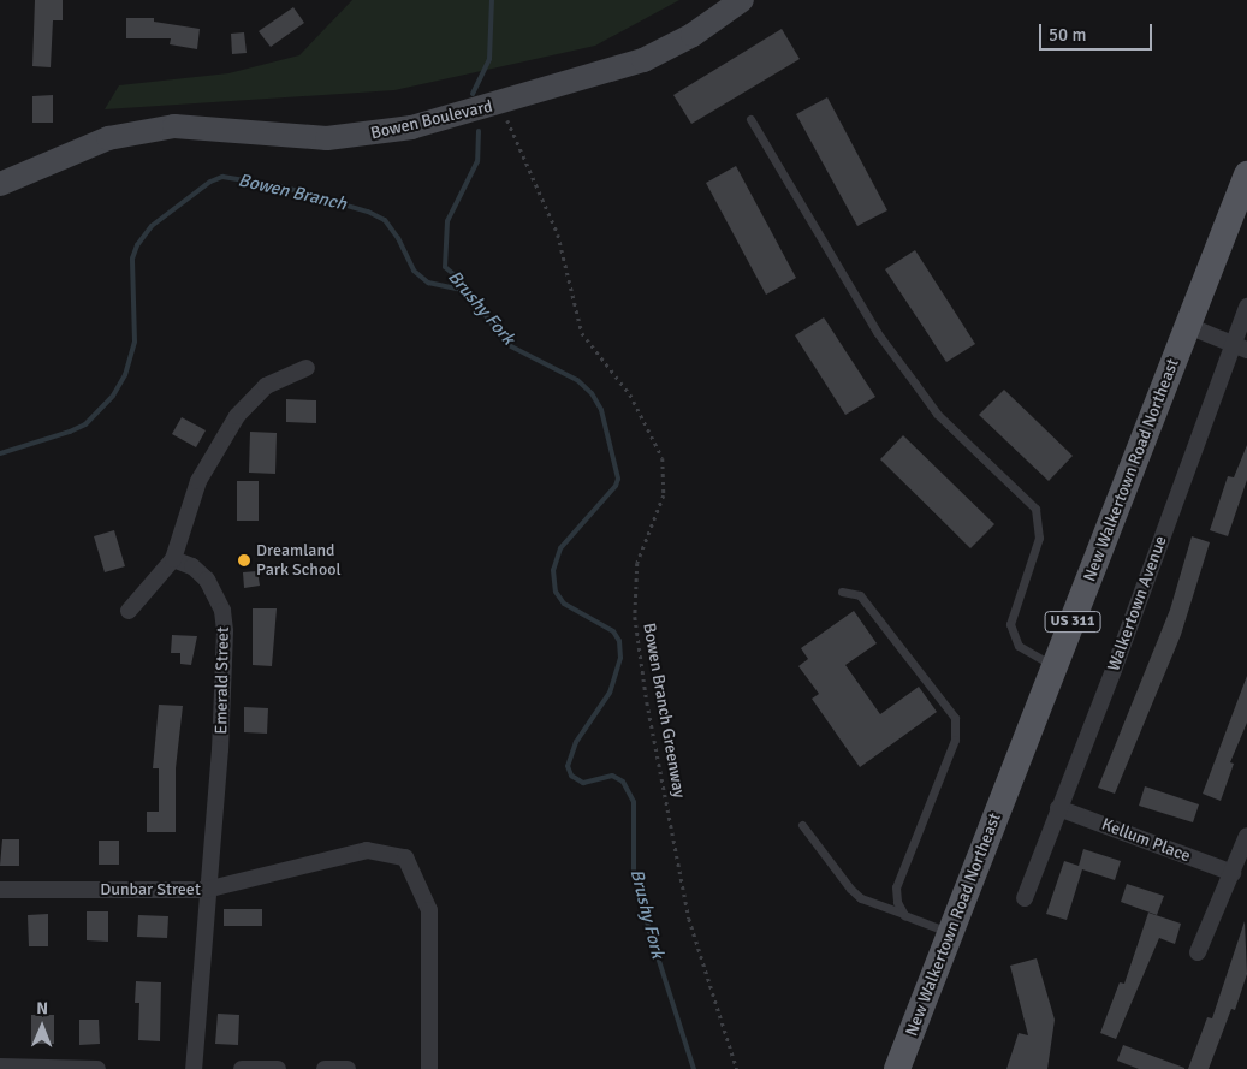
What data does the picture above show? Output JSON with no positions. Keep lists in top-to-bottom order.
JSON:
{
  "streets": {
    "main road": ["New Walkertown Road Northeast", "US 311"],
    "street": [
      "Bowen Boulevard",
      "Walkertown Avenue",
      "Emerald Street",
      "Kellum Place",
      "Dunbar Street"
    ],
    "path": ["Bowen Branch Greenway"]
  },
  "crossings": [
    ["Bowen Boulevard", "Bowen Branch Greenway"],
    ["Walkertown Avenue", "Kellum Place"],
    ["Emerald Street", "Dunbar Street"]
  ],
  "water": ["Bowen Branch", "Brushy Fork"],
  "places": ["Dreamland Park School"],
  "scale_bar": "50 m",
  "north": "top"
}
